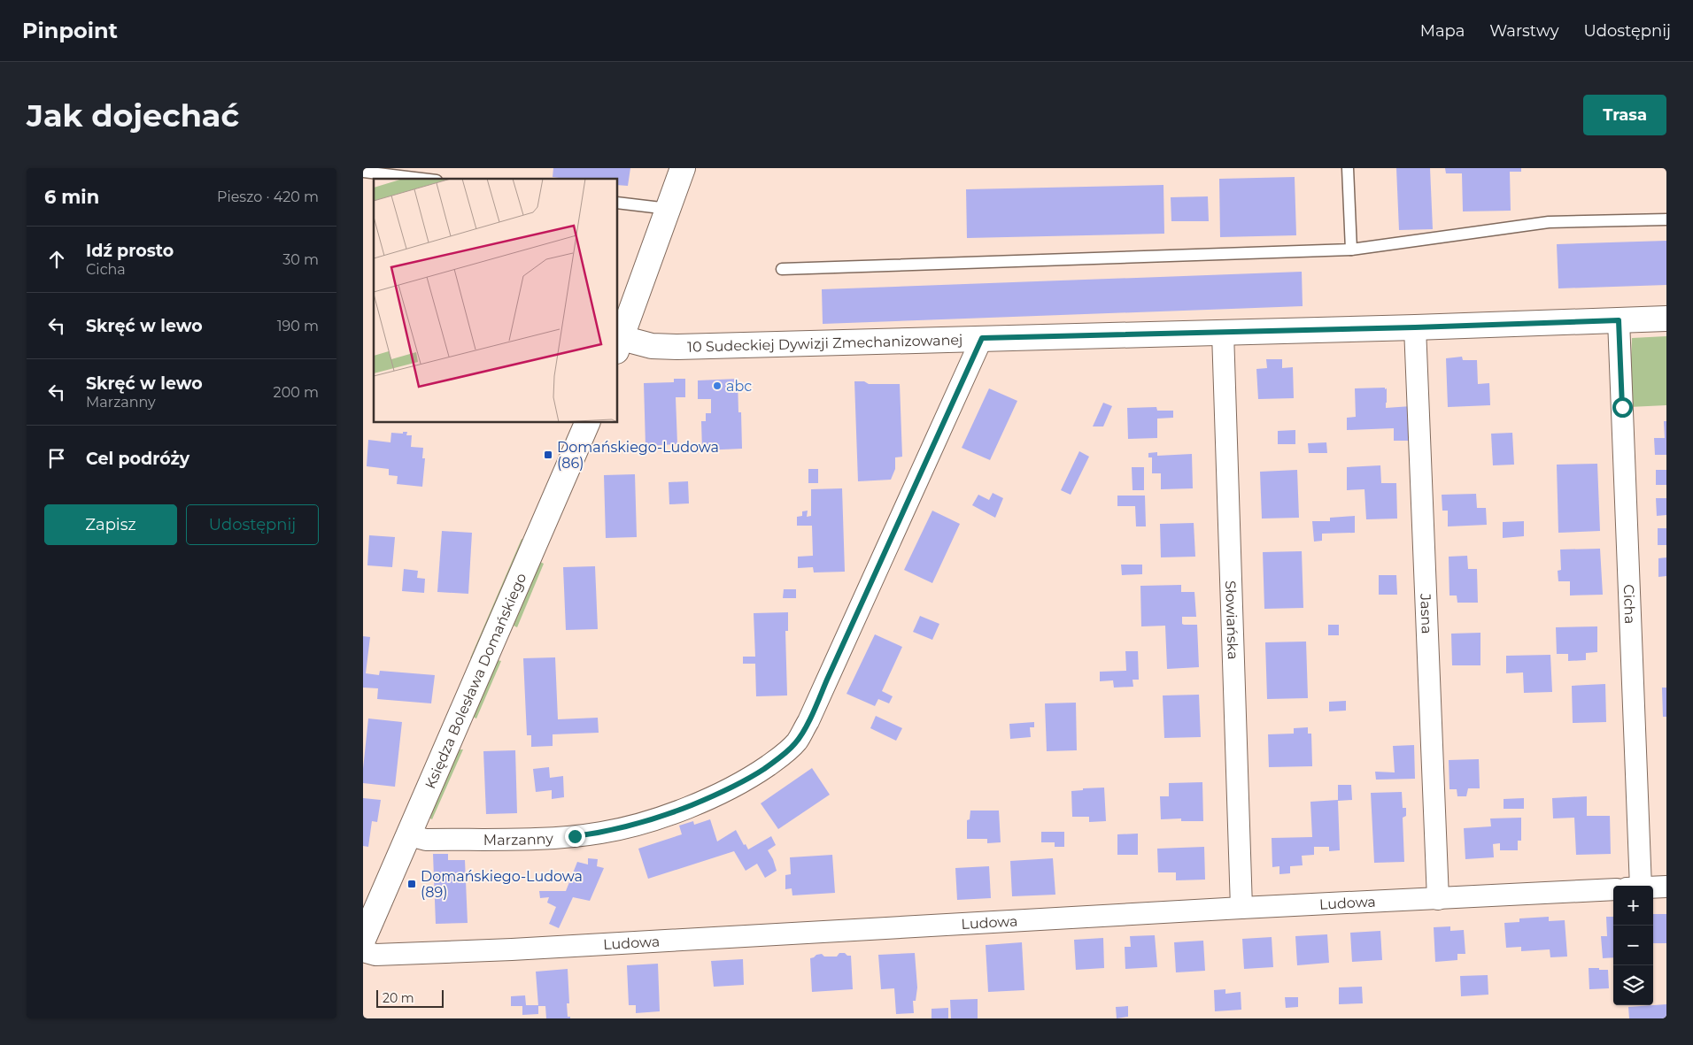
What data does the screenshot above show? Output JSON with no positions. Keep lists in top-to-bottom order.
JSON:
{
  "streets": {
    "street": [
      "10 Sudeckiej Dywizji Zmechanizowanej",
      "Cicha",
      "Jasna",
      "Słowiańska",
      "Księdza Bolesława Domańskiego",
      "Marzanny",
      "Ludowa"
    ]
  },
  "crossings": [
    ["10 Sudeckiej Dywizji Zmechanizowanej", "Cicha"],
    ["10 Sudeckiej Dywizji Zmechanizowanej", "Jasna"],
    ["10 Sudeckiej Dywizji Zmechanizowanej", "Słowiańska"],
    ["10 Sudeckiej Dywizji Zmechanizowanej", "Marzanny"],
    ["Jasna", "Ludowa"],
    ["Słowiańska", "Ludowa"],
    ["Księdza Bolesława Domańskiego", "Marzanny"]
  ],
  "places": {
    "other": ["abc"],
    "transit": ["Domańskiego-Ludowa (86)", "Domańskiego-Ludowa (89)"]
  },
  "scale_bar": "20 m",
  "page": {
    "header": "Pinpoint",
    "nav": ["Mapa", "Warstwy", "Udostępnij"],
    "buttons": [
      "Trasa",
      ["Zapisz", "Udostępnij"]
    ],
    "title": "Jak dojechać",
    "heading": ["6 min", "Pieszo · 420 m"],
    "list": [
      ["Idź prosto", "Cicha", "30 m"],
      ["Skręć w lewo", "190 m"],
      ["Skręć w lewo", "Marzanny", "200 m"],
      "Cel podróży"
    ],
    "map_buttons": ["+", "−"],
    "scale": "20 m"
  }
}
